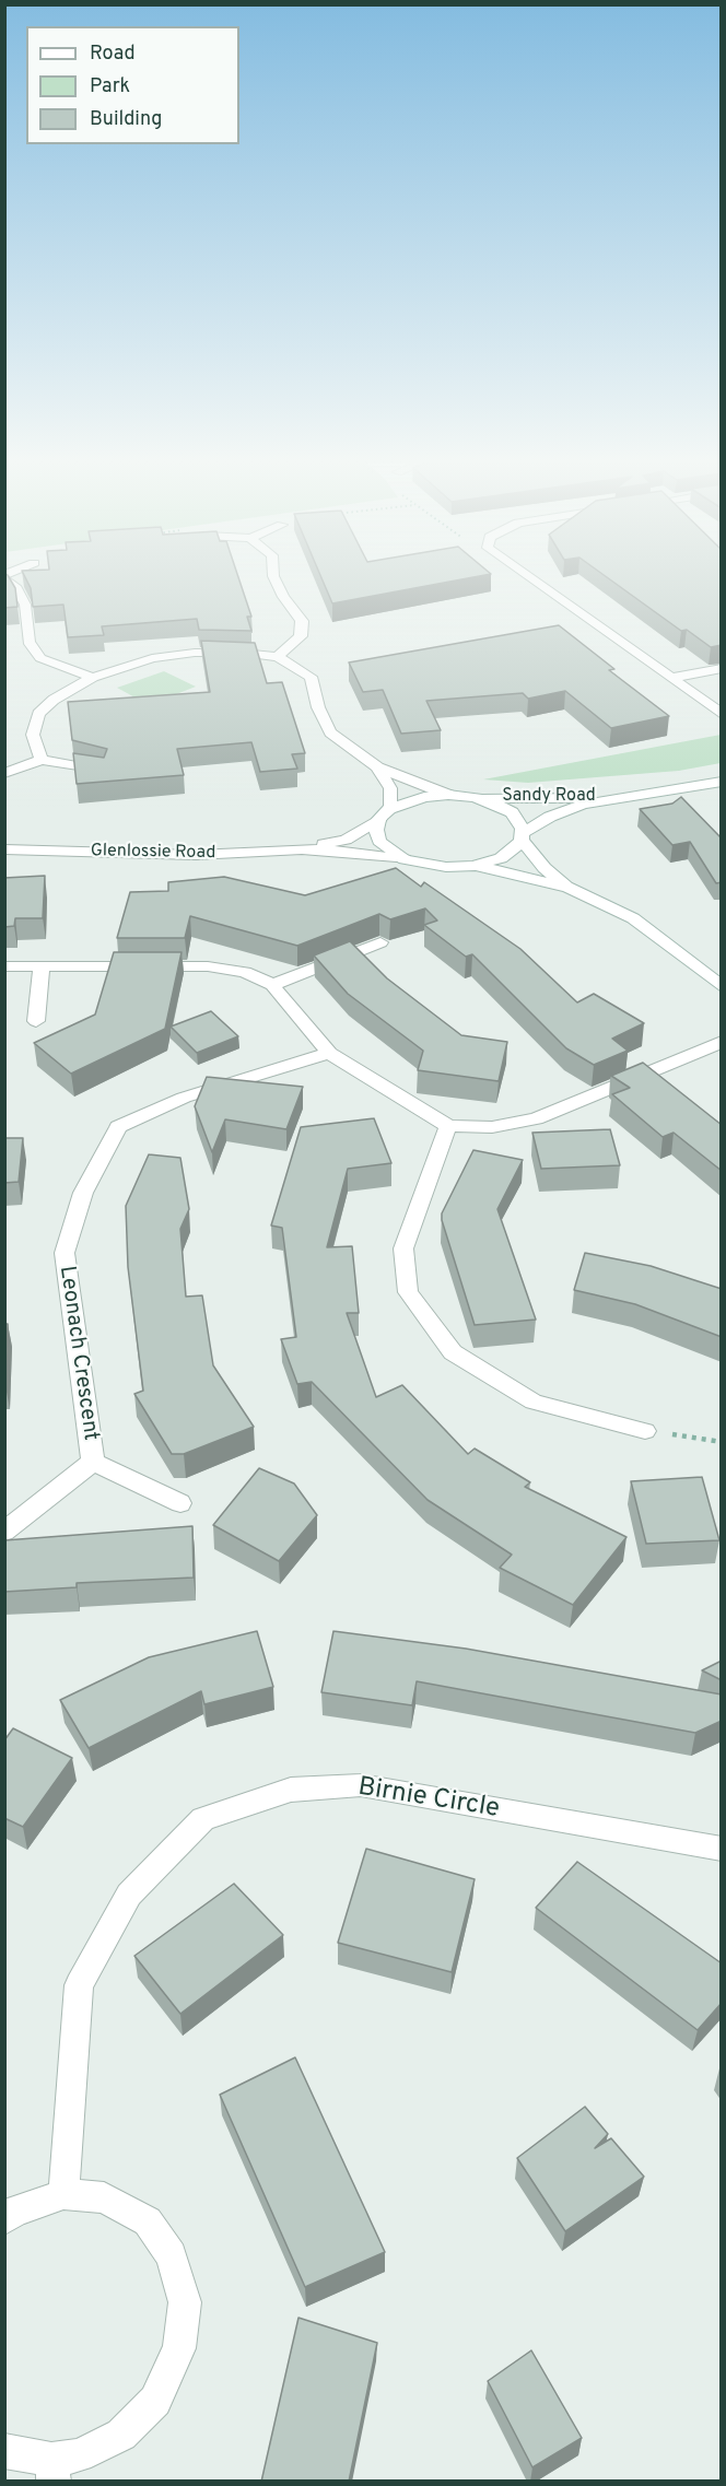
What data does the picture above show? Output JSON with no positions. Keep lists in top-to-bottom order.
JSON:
{
  "streets": {
    "street": [
      "Sandy Road",
      "Glenlossie Road",
      "Leonach Crescent",
      "Birnie Circle"
    ]
  },
  "crossings": [
    ["Sandy Road", "Glenlossie Road"]
  ],
  "legend": ["Road", "Park", "Building"]
}
